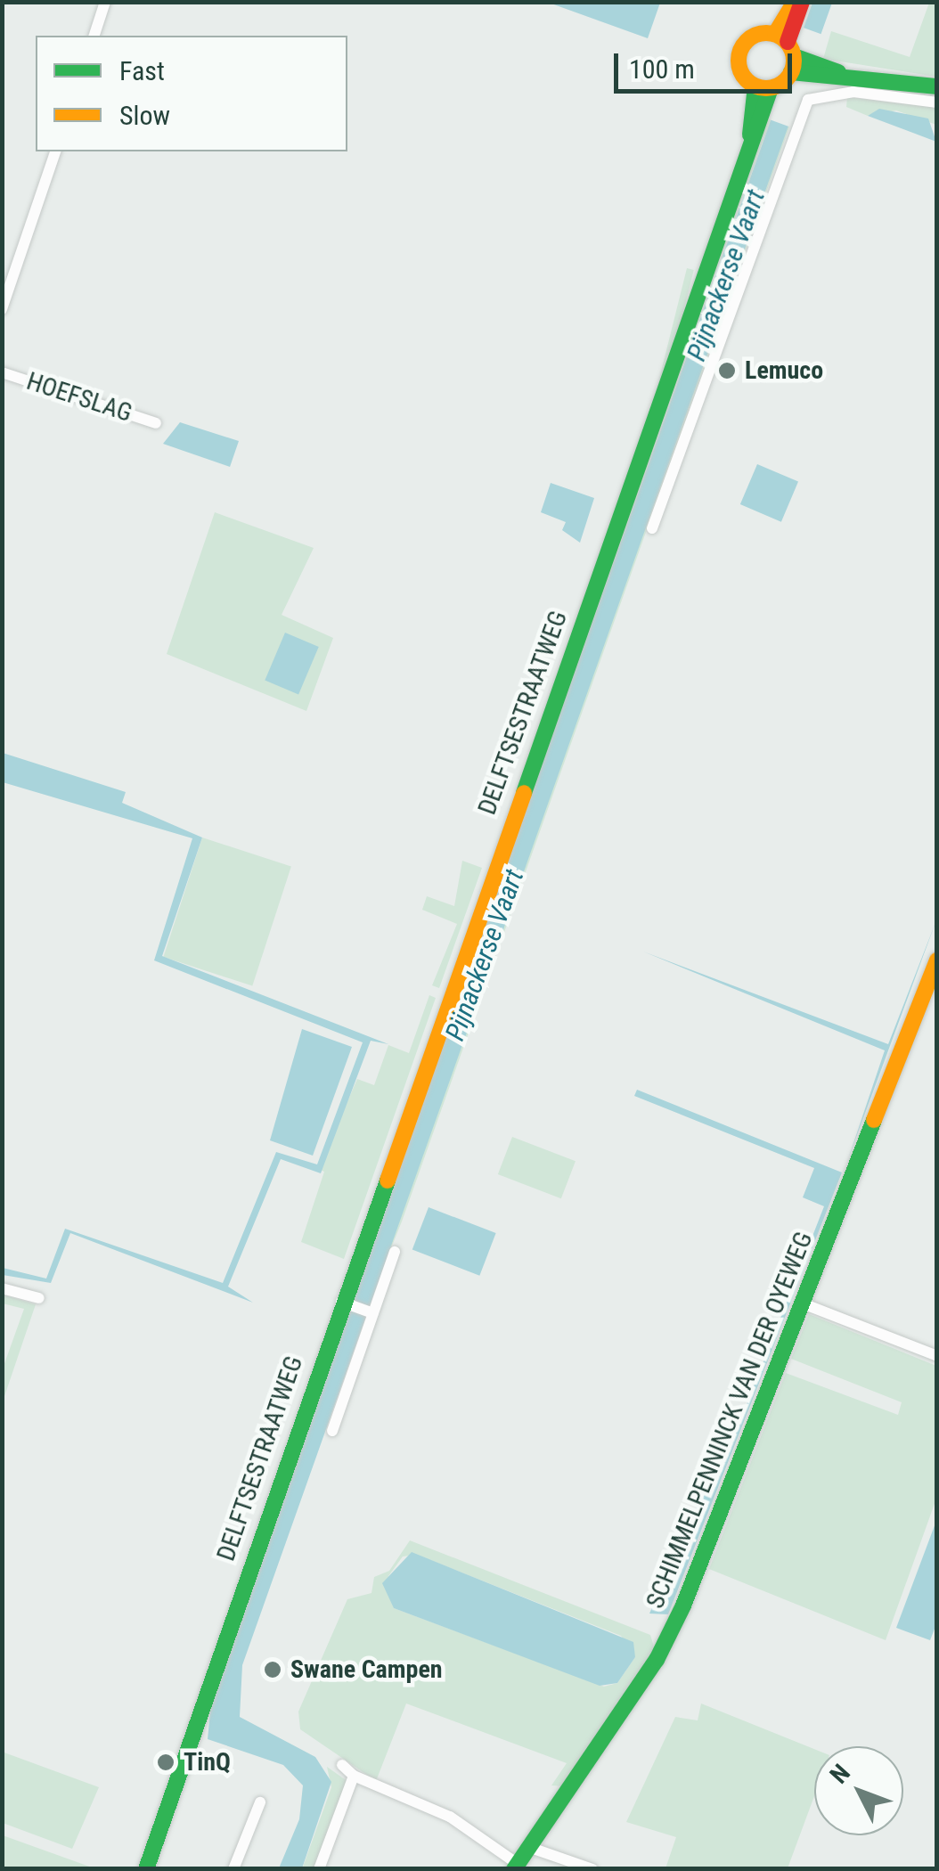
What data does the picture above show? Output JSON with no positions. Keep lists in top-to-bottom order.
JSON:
{
  "streets": {
    "street": ["HOEFSLAG", "DELFTSESTRAATWEG", "SCHIMMELPENNINCK VAN DER OYEWEG"]
  },
  "water": ["Pijnackerse Vaart"],
  "places": ["Lemuco", "Swane Campen", "TinQ"],
  "legend": ["Fast", "Slow"],
  "scale_bar": "100 m",
  "north": "top left"
}
